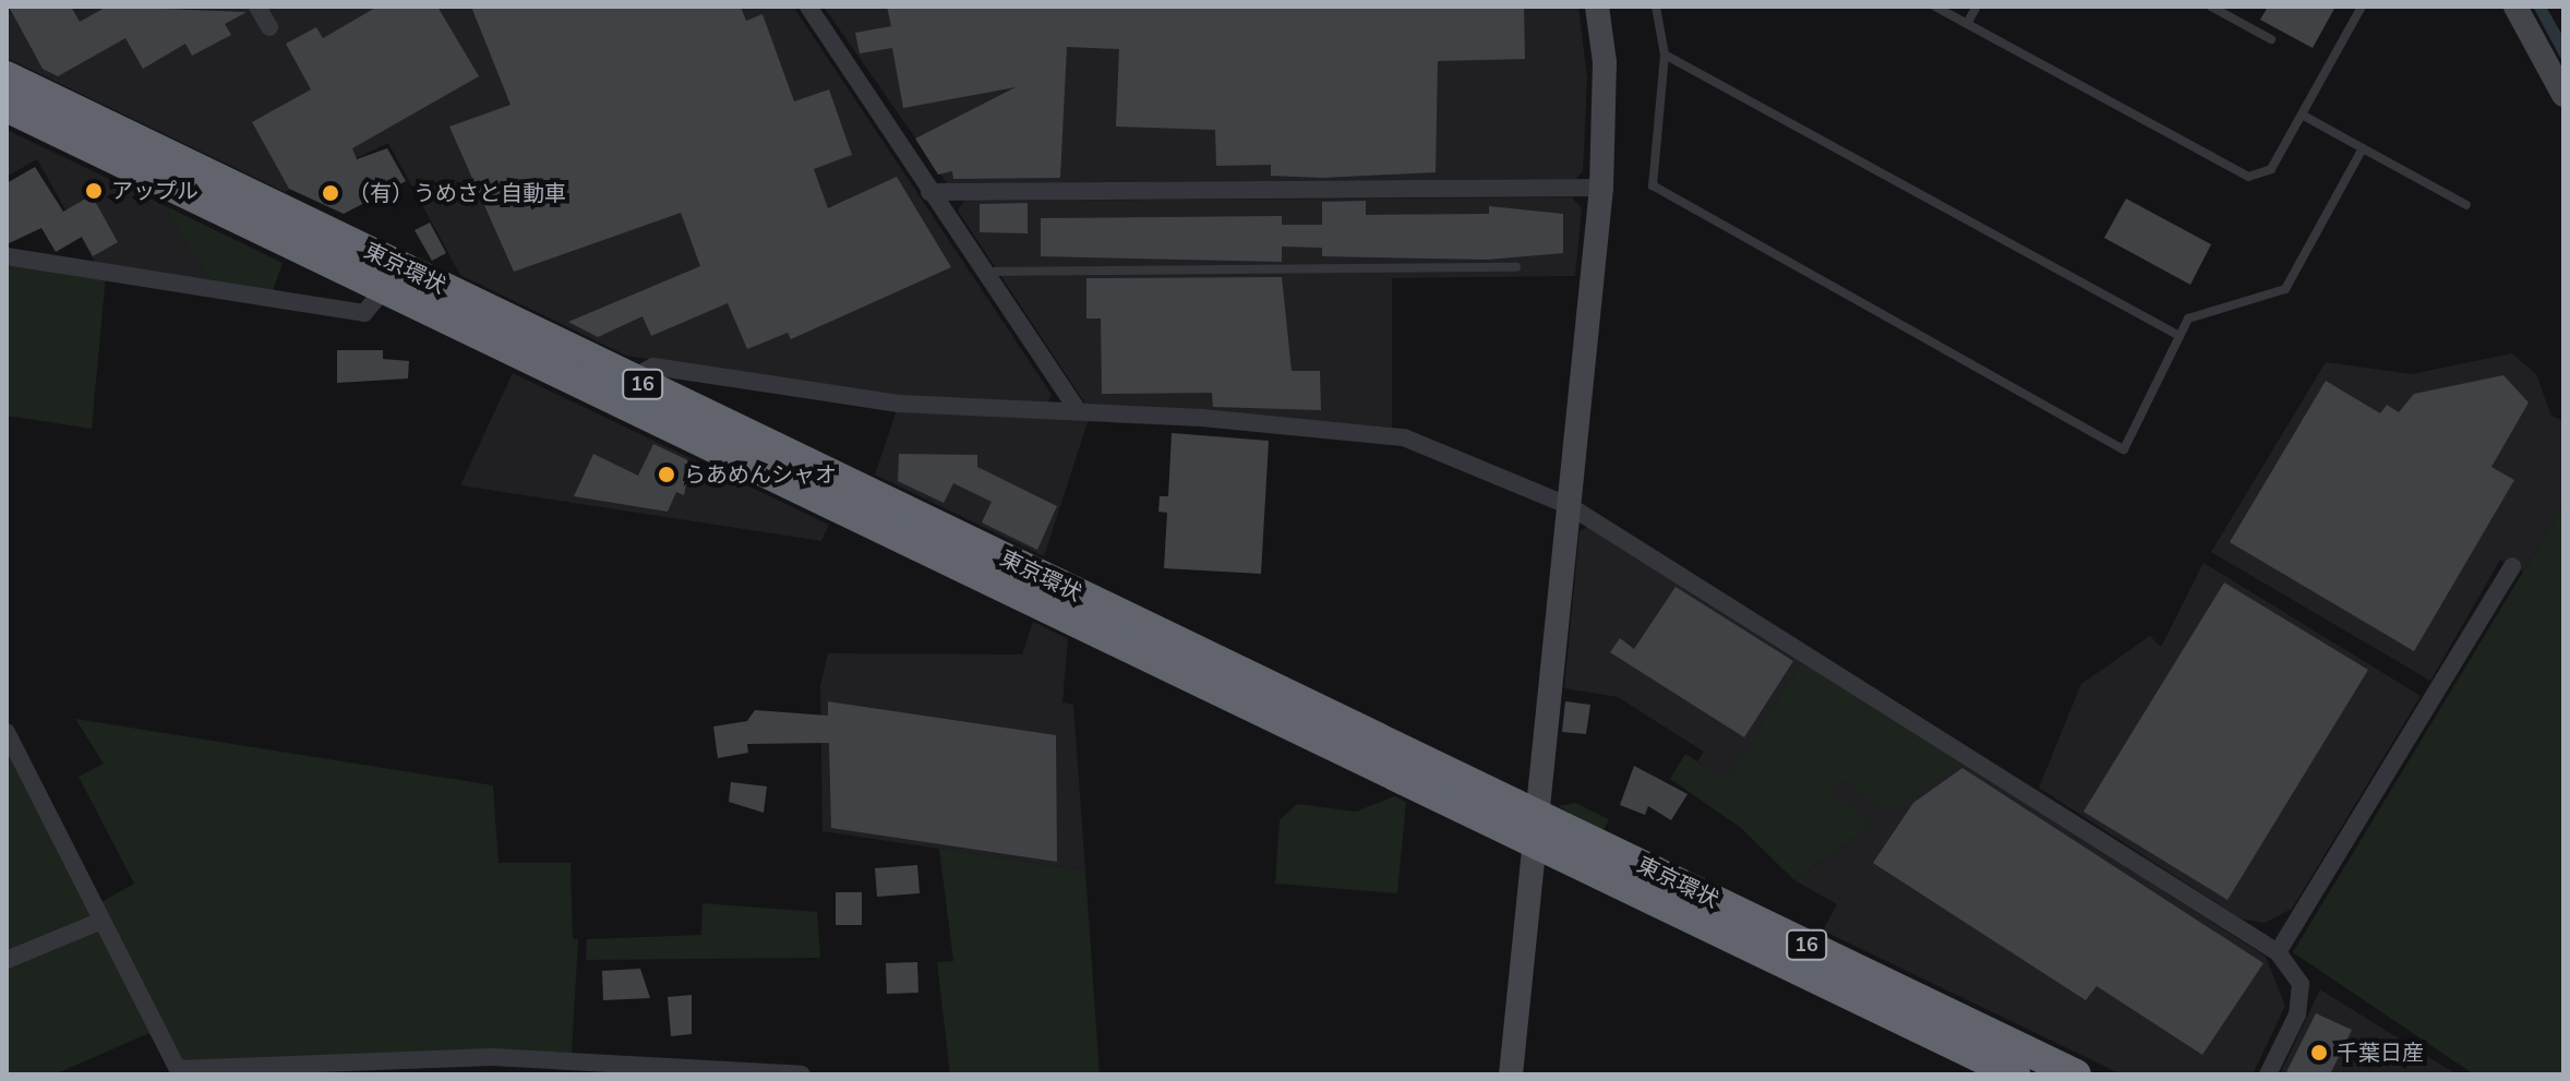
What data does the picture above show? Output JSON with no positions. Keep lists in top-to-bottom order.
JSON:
{
  "streets": {
    "highway": ["東京環状", "16"]
  },
  "places": [
    "アップル",
    "（有）うめさと自動車",
    "らあめんシャオ",
    "千葉日産"
  ]
}
